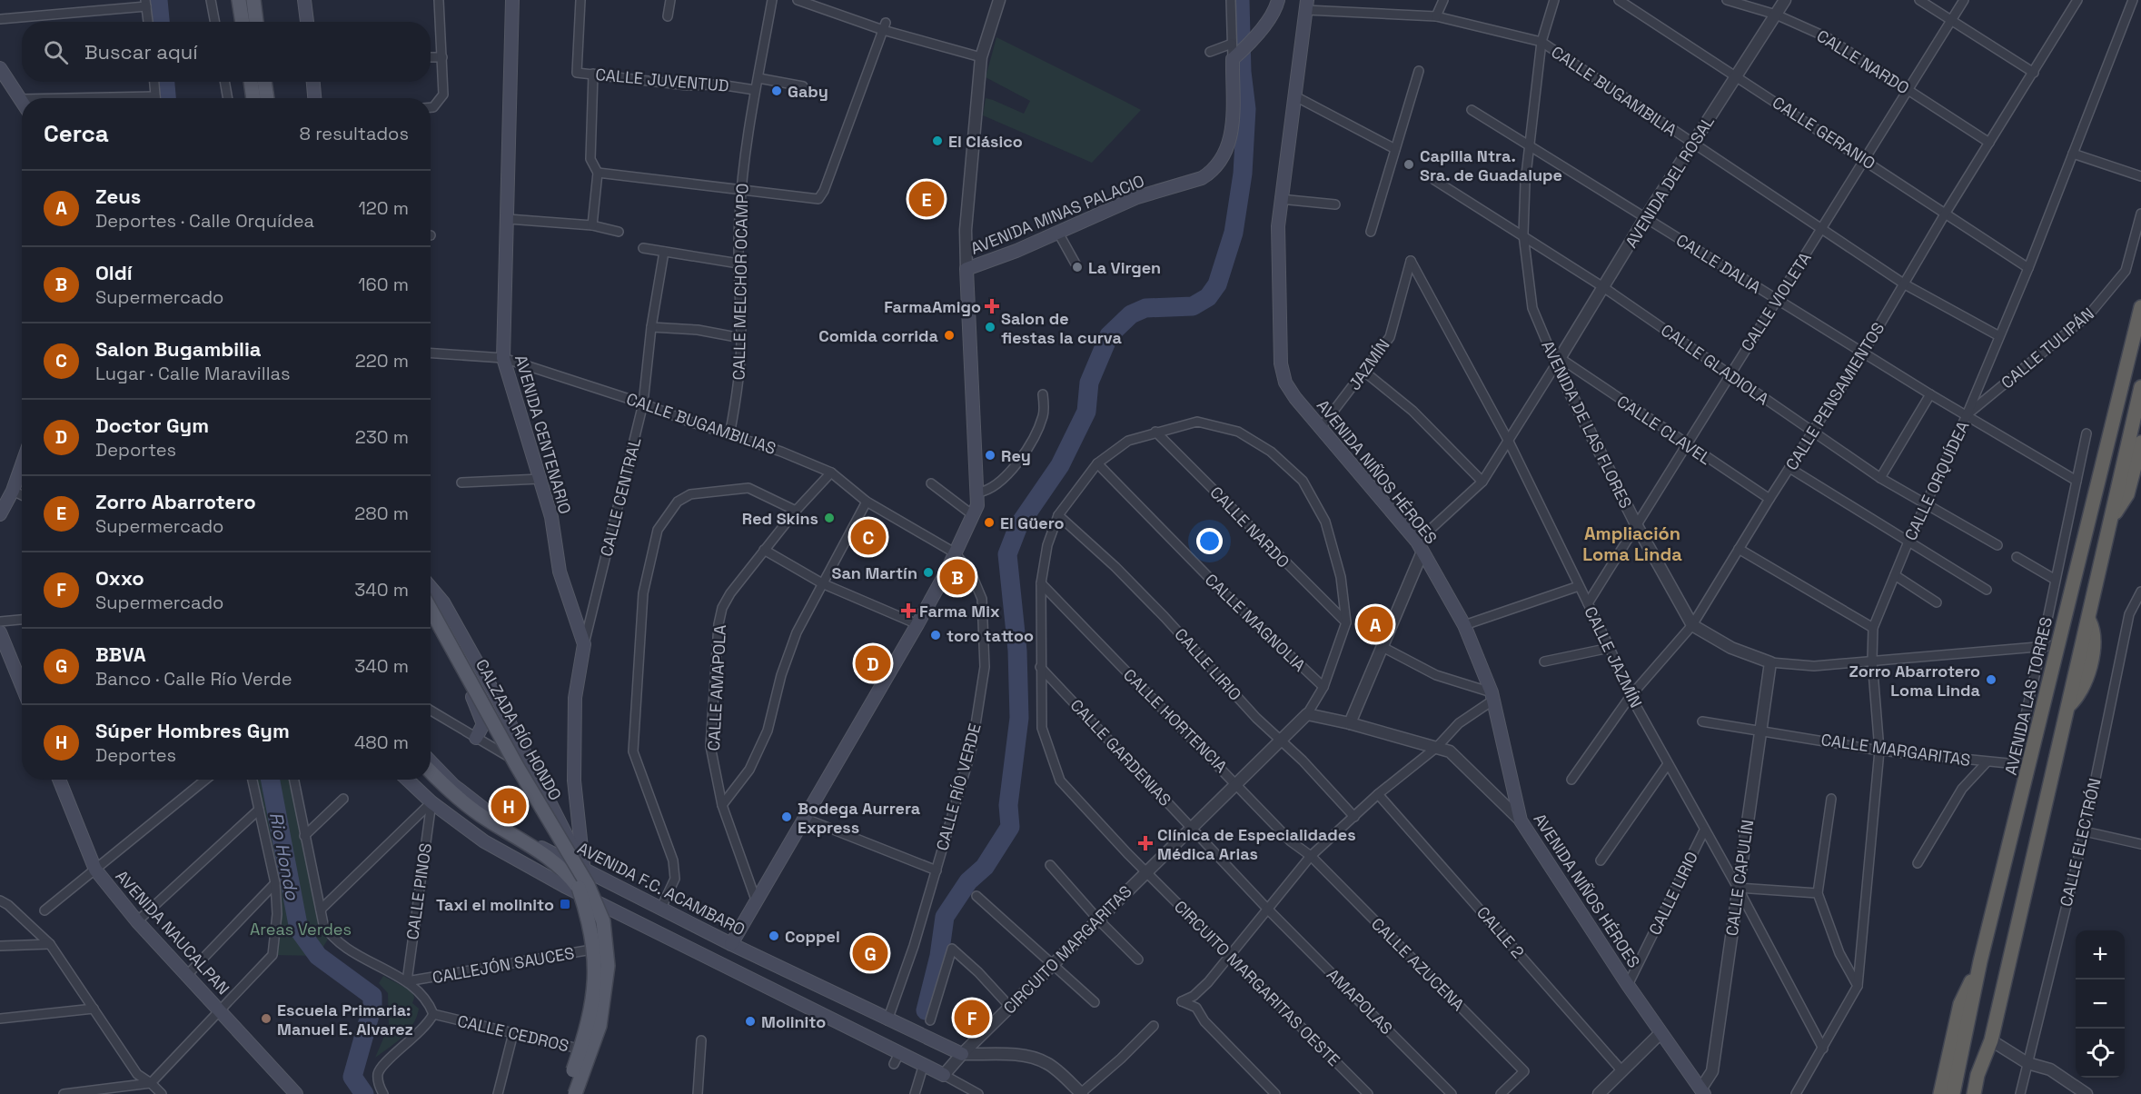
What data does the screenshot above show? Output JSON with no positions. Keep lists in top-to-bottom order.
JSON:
{
  "streets": {
    "highway": ["AVENIDA LAS TORRES"],
    "main road": [
      "AVENIDA MINAS PALACIO",
      "AVENIDA CENTENARIO",
      "AVENIDA NIÑOS HÉROES",
      "CALZADA RÍO HONDO",
      "AVENIDA F.C. ACAMBARO",
      "AVENIDA NAUCALPAN"
    ],
    "street": [
      "CALLE NARDO",
      "CALLE JUVENTUD",
      "CALLE BUGAMBILIA",
      "CALLE GERANIO",
      "AVENIDA DEL ROSAL",
      "CALLE DALIA",
      "CALLE MELCHOR OCAMPO",
      "CALLE VIOLETA",
      "CALLE TULIPÁN",
      "JAZMÍN",
      "CALLE GLADIOLA",
      "CALLE PENSAMIENTOS",
      "CALLE BUGAMBILIAS",
      "AVENIDA DE LAS FLORES",
      "CALLE CLAVEL",
      "CALLE ORQUÍDEA",
      "CALLE CENTRAL",
      "CALLE MAGNOLIA",
      "CALLE JAZMÍN",
      "CALLE LIRIO",
      "CALLE AMAPOLA",
      "CALLE HORTENCIA",
      "CALLE MARGARITAS",
      "CALLE GARDENIAS",
      "CALLE RÍO VERDE",
      "CALLE ELECTRÓN",
      "CALLE CAPULÍN",
      "CALLE PINOS",
      "CALLE 2",
      "CIRCUITO MARGARITAS",
      "CALLE AZUCENA",
      "CALLEJÓN SAUCES",
      "CIRCUITO MARGARITAS OESTE",
      "AMAPOLAS",
      "CALLE CEDROS"
    ]
  },
  "crossings": [
    ["CALLE NARDO", "AVENIDA DEL ROSAL"],
    ["CALLE NARDO", "CALLE VIOLETA"],
    ["CALLE NARDO", "CALLE PENSAMIENTOS"],
    ["CALLE NARDO", "CIRCUITO MARGARITAS"],
    ["CALLE JUVENTUD", "CALLE MELCHOR OCAMPO"],
    ["CALLE BUGAMBILIA", "AVENIDA DEL ROSAL"],
    ["CALLE BUGAMBILIA", "CALLE VIOLETA"],
    ["CALLE BUGAMBILIA", "CALLE PENSAMIENTOS"],
    ["CALLE BUGAMBILIA", "AVENIDA DE LAS FLORES"],
    ["CALLE BUGAMBILIA", "AVENIDA NIÑOS HÉROES"],
    ["CALLE BUGAMBILIA", "CALLE ORQUÍDEA"],
    ["CALLE GERANIO", "AVENIDA DEL ROSAL"],
    ["CALLE GERANIO", "CALLE VIOLETA"],
    ["CALLE GERANIO", "CALLE PENSAMIENTOS"],
    ["CALLE GERANIO", "CALLE ORQUÍDEA"],
    ["AVENIDA DEL ROSAL", "CALLE DALIA"],
    ["AVENIDA DEL ROSAL", "CALLE GLADIOLA"],
    ["AVENIDA DEL ROSAL", "AVENIDA DE LAS FLORES"],
    ["AVENIDA DEL ROSAL", "CALLE CLAVEL"],
    ["AVENIDA MINAS PALACIO", "CALLE BUGAMBILIAS"],
    ["AVENIDA MINAS PALACIO", "CALLE AMAPOLA"],
    ["AVENIDA MINAS PALACIO", "CALLE RÍO VERDE"],
    ["AVENIDA MINAS PALACIO", "AVENIDA F.C. ACAMBARO"],
    ["CALLE DALIA", "CALLE VIOLETA"],
    ["CALLE DALIA", "CALLE TULIPÁN"],
    ["CALLE DALIA", "CALLE PENSAMIENTOS"],
    ["CALLE DALIA", "AVENIDA DE LAS FLORES"],
    ["CALLE DALIA", "CALLE ORQUÍDEA"],
    ["CALLE MELCHOR OCAMPO", "CALLE BUGAMBILIAS"],
    ["CALLE VIOLETA", "CALLE GLADIOLA"],
    ["CALLE VIOLETA", "AVENIDA DE LAS FLORES"],
    ["CALLE VIOLETA", "CALLE CLAVEL"],
    ["CALLE VIOLETA", "CALLE JAZMÍN"],
    ["CALLE TULIPÁN", "CALLE ORQUÍDEA"],
    ["JAZMÍN", "AVENIDA NIÑOS HÉROES"],
    ["JAZMÍN", "CALLE JAZMÍN"],
    ["CALLE GLADIOLA", "CALLE PENSAMIENTOS"],
    ["CALLE GLADIOLA", "AVENIDA DE LAS FLORES"],
    ["CALLE GLADIOLA", "CALLE ORQUÍDEA"],
    ["CALLE PENSAMIENTOS", "AVENIDA DE LAS FLORES"],
    ["CALLE PENSAMIENTOS", "CALLE CLAVEL"],
    ["CALLE PENSAMIENTOS", "CALLE JAZMÍN"],
    ["CALLE BUGAMBILIAS", "AVENIDA CENTENARIO"],
    ["CALLE BUGAMBILIAS", "CALLE CENTRAL"],
    ["CALLE BUGAMBILIAS", "CALLE AMAPOLA"],
    ["CALLE BUGAMBILIAS", "CALLE RÍO VERDE"],
    ["AVENIDA DE LAS FLORES", "CALLE CLAVEL"],
    ["AVENIDA CENTENARIO", "CALLE CENTRAL"],
    ["AVENIDA CENTENARIO", "AVENIDA F.C. ACAMBARO"],
    ["AVENIDA NIÑOS HÉROES", "CALLE LIRIO"],
    ["AVENIDA NIÑOS HÉROES", "CALLE CAPULÍN"],
    ["CALLE ORQUÍDEA", "CALLE MARGARITAS"],
    ["CALLE MAGNOLIA", "CIRCUITO MARGARITAS"],
    ["CALLE JAZMÍN", "CALLE LIRIO"],
    ["CALLE JAZMÍN", "CALLE CAPULÍN"],
    ["CALLE LIRIO", "CIRCUITO MARGARITAS"],
    ["AVENIDA LAS TORRES", "CALLE MARGARITAS"],
    ["CALLE HORTENCIA", "CIRCUITO MARGARITAS"],
    ["CALLE HORTENCIA", "CALLE AZUCENA"],
    ["CALLE MARGARITAS", "CALLE CAPULÍN"],
    ["CALLE GARDENIAS", "CIRCUITO MARGARITAS"],
    ["CALLE GARDENIAS", "AMAPOLAS"],
    ["CALLE RÍO VERDE", "AVENIDA F.C. ACAMBARO"],
    ["AVENIDA F.C. ACAMBARO", "CIRCUITO MARGARITAS"],
    ["CALLE PINOS", "CALLEJÓN SAUCES"],
    ["CIRCUITO MARGARITAS", "CIRCUITO MARGARITAS OESTE"]
  ],
  "districts": ["Ampliación Loma Linda"],
  "water": ["Rio Hondo"],
  "parks": ["Areas Verdes"],
  "places": {
    "other": [
      "Gaby",
      "El Clásico",
      "Capilla Ntra. Sra. de Guadalupe",
      "La Virgen",
      "Salon de fiestas la curva",
      "Comida corrida",
      "Rey",
      "Red Skins",
      "El Güero",
      "San Martín",
      "toro tattoo",
      "Zorro Abarrotero Loma Linda",
      "Bodega Aurrera Express",
      "Coppel",
      "Escuela Primaria: Manuel E. Alvarez",
      "Molinito"
    ],
    "health": ["FarmaAmigo", "Farma Mix", "Clínica de Especialidades Médica Arias"],
    "transit": ["Taxi el molinito"]
  },
  "page": {
    "search": "Buscar aquí",
    "heading": ["Cerca", "8 resultados"],
    "list": [
      {
        "mark": "A",
        "name": "Zeus",
        "note": "Deportes · Calle Orquídea",
        "value": "120 m"
      },
      {
        "mark": "B",
        "name": "Oldí",
        "note": "Supermercado",
        "value": "160 m"
      },
      {
        "mark": "C",
        "name": "Salon Bugambilia",
        "note": "Lugar · Calle Maravillas",
        "value": "220 m"
      },
      {
        "mark": "D",
        "name": "Doctor Gym",
        "note": "Deportes",
        "value": "230 m"
      },
      {
        "mark": "E",
        "name": "Zorro Abarrotero",
        "note": "Supermercado",
        "value": "280 m"
      },
      {
        "mark": "F",
        "name": "Oxxo",
        "note": "Supermercado",
        "value": "340 m"
      },
      {
        "mark": "G",
        "name": "BBVA",
        "note": "Banco · Calle Río Verde",
        "value": "340 m"
      },
      {
        "mark": "H",
        "name": "Súper Hombres Gym",
        "note": "Deportes",
        "value": "480 m"
      }
    ],
    "pins": [
      "E",
      "C",
      "B",
      "A",
      "D",
      "H",
      "G",
      "F"
    ],
    "map_buttons": ["+", "−"]
  }
}
